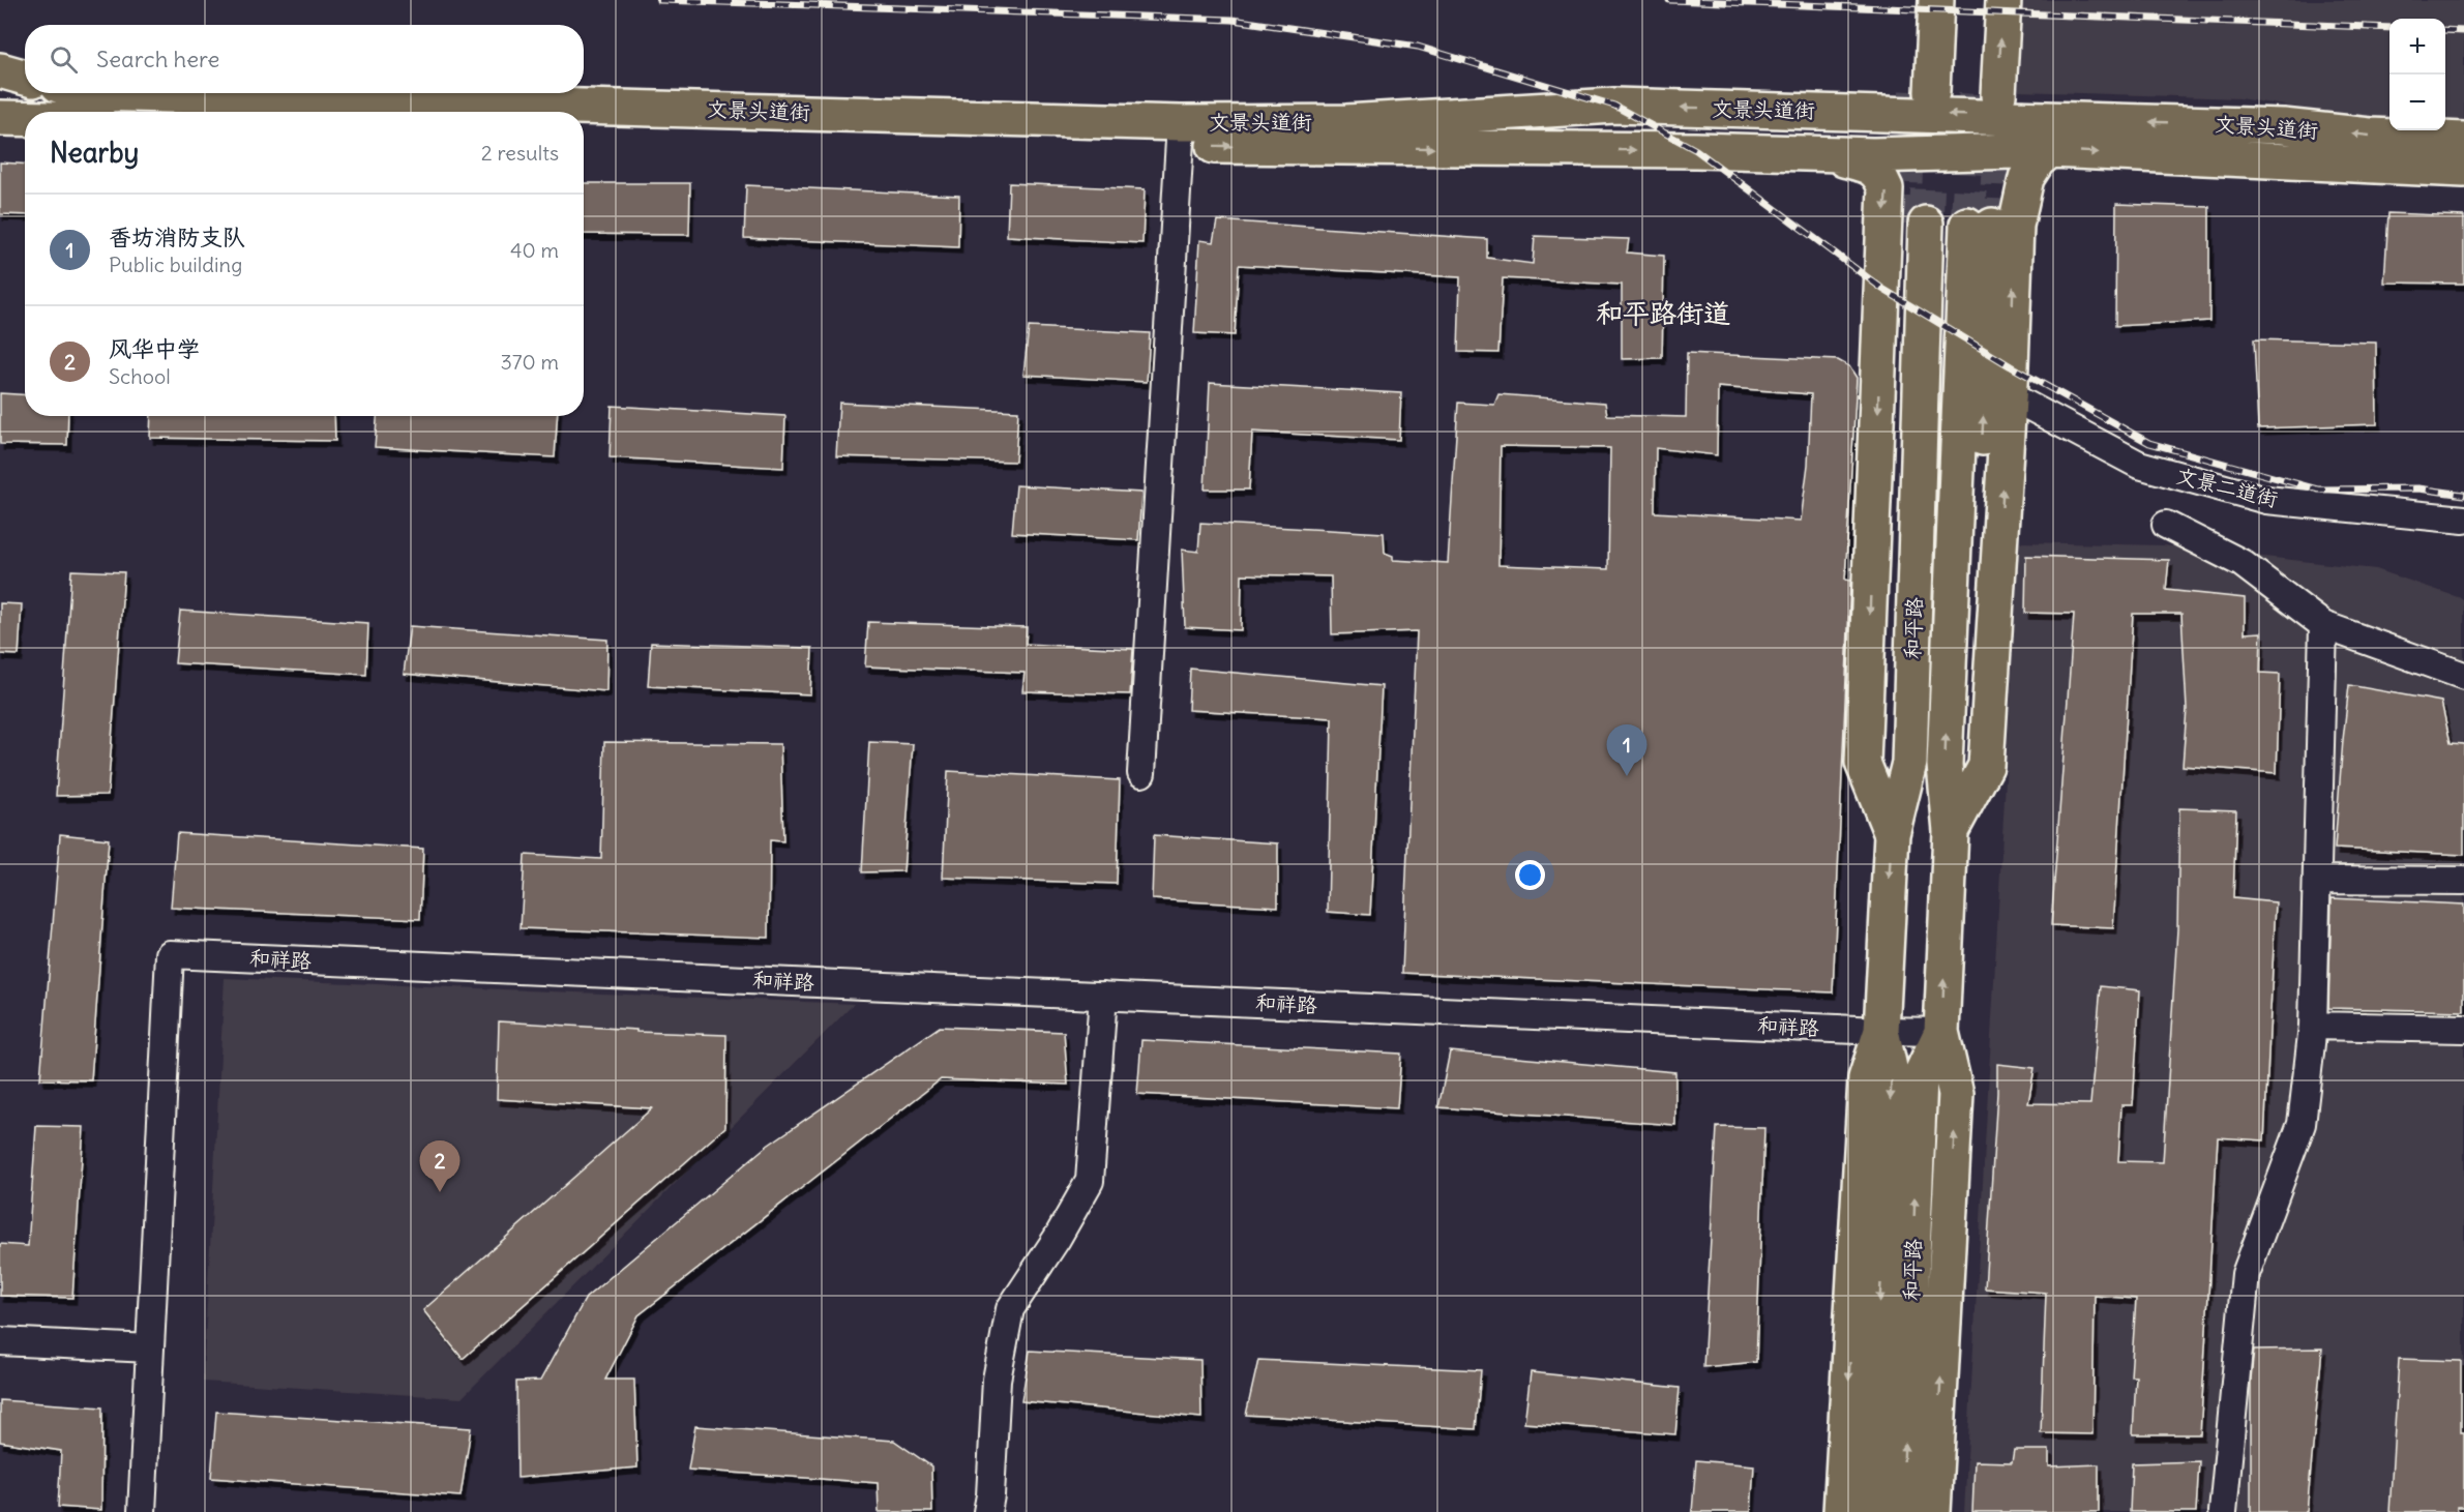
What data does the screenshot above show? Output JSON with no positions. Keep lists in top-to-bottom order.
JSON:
{
  "streets": {
    "main road": ["文景头道街", "和平路"],
    "street": ["文景二道街", "和祥路"]
  },
  "crossings": [
    ["和平路", "和祥路"]
  ],
  "districts": ["和平路街道"],
  "page": {
    "map_buttons": ["+", "−"],
    "search": "Search here",
    "heading": ["Nearby", "2 results"],
    "list": [
      {
        "mark": "1",
        "name": "香坊消防支队",
        "note": "Public building",
        "value": "40 m"
      },
      {
        "mark": "2",
        "name": "风华中学",
        "note": "School",
        "value": "370 m"
      }
    ],
    "pins": ["1", "2"]
  }
}
